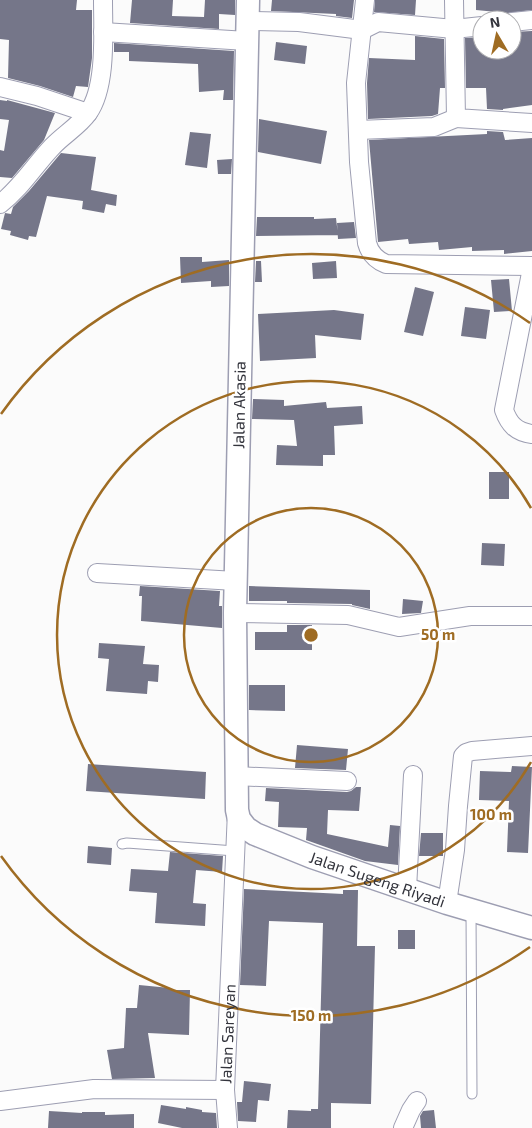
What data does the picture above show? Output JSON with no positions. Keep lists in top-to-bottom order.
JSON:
{
  "streets": {
    "street": ["Jalan Akasia", "Jalan Sugeng Riyadi", "Jalan Sareyan"]
  },
  "crossings": [
    ["Jalan Akasia", "Jalan Sugeng Riyadi"],
    ["Jalan Akasia", "Jalan Sareyan"],
    ["Jalan Sugeng Riyadi", "Jalan Sareyan"]
  ],
  "north": "top",
  "rings": ["50 m", "100 m", "150 m"]
}
